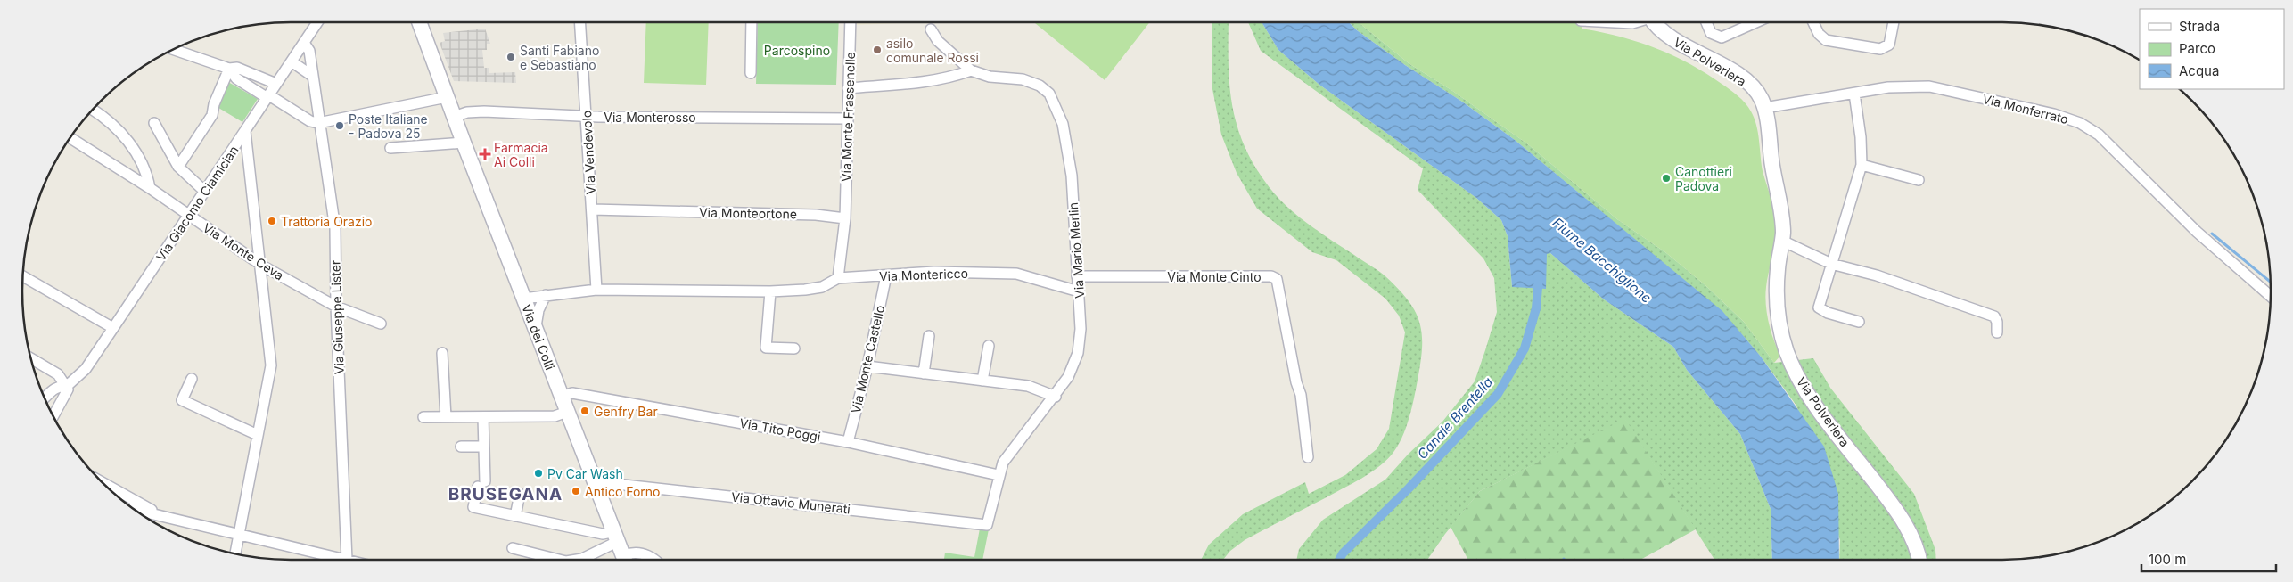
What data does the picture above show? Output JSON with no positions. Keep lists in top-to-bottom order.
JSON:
{
  "streets": {
    "street": [
      "Via Polveriera",
      "Via Monferrato",
      "Via Monterosso",
      "Via Monte Frassenelle",
      "Via Vendevolo",
      "Via Giacomo Ciamician",
      "Via Monteortone",
      "Via Mario Merlin",
      "Via Monte Ceva",
      "Via Montericco",
      "Via Monte Cinto",
      "Via Giuseppe Lister",
      "Via dei Colli",
      "Via Monte Castello",
      "Via Tito Poggi",
      "Via Ottavio Munerati"
    ]
  },
  "crossings": [
    ["Via Polveriera", "Via Monferrato"],
    ["Via Monterosso", "Via Monte Frassenelle"],
    ["Via Monterosso", "Via Vendevolo"],
    ["Via Monterosso", "Via dei Colli"],
    ["Via Monte Frassenelle", "Via Monteortone"],
    ["Via Vendevolo", "Via Monteortone"],
    ["Via Vendevolo", "Via Montericco"],
    ["Via Giacomo Ciamician", "Via Monte Ceva"],
    ["Via Giacomo Ciamician", "Via Giuseppe Lister"],
    ["Via Mario Merlin", "Via Montericco"],
    ["Via Mario Merlin", "Via Monte Cinto"],
    ["Via Mario Merlin", "Via Tito Poggi"],
    ["Via Mario Merlin", "Via Ottavio Munerati"],
    ["Via Monte Ceva", "Via Giuseppe Lister"],
    ["Via Montericco", "Via dei Colli"],
    ["Via Montericco", "Via Monte Castello"],
    ["Via dei Colli", "Via Tito Poggi"],
    ["Via dei Colli", "Via Ottavio Munerati"],
    ["Via Monte Castello", "Via Tito Poggi"]
  ],
  "districts": ["BRUSEGANA"],
  "water": ["Fiume Bacchiglione", "Canale Brentella"],
  "parks": ["Parcospino"],
  "places": {
    "other": [
      "asilo comunale Rossi",
      "Santi Fabiano e Sebastiano",
      "Poste Italiane - Padova 25",
      "Canottieri Padova",
      "Trattoria Orazio",
      "Genfry Bar",
      "Pv Car Wash",
      "Antico Forno"
    ],
    "health": ["Farmacia Ai Colli"]
  },
  "legend": ["Strada", "Parco", "Acqua"],
  "scale_bar": "100 m"
}
